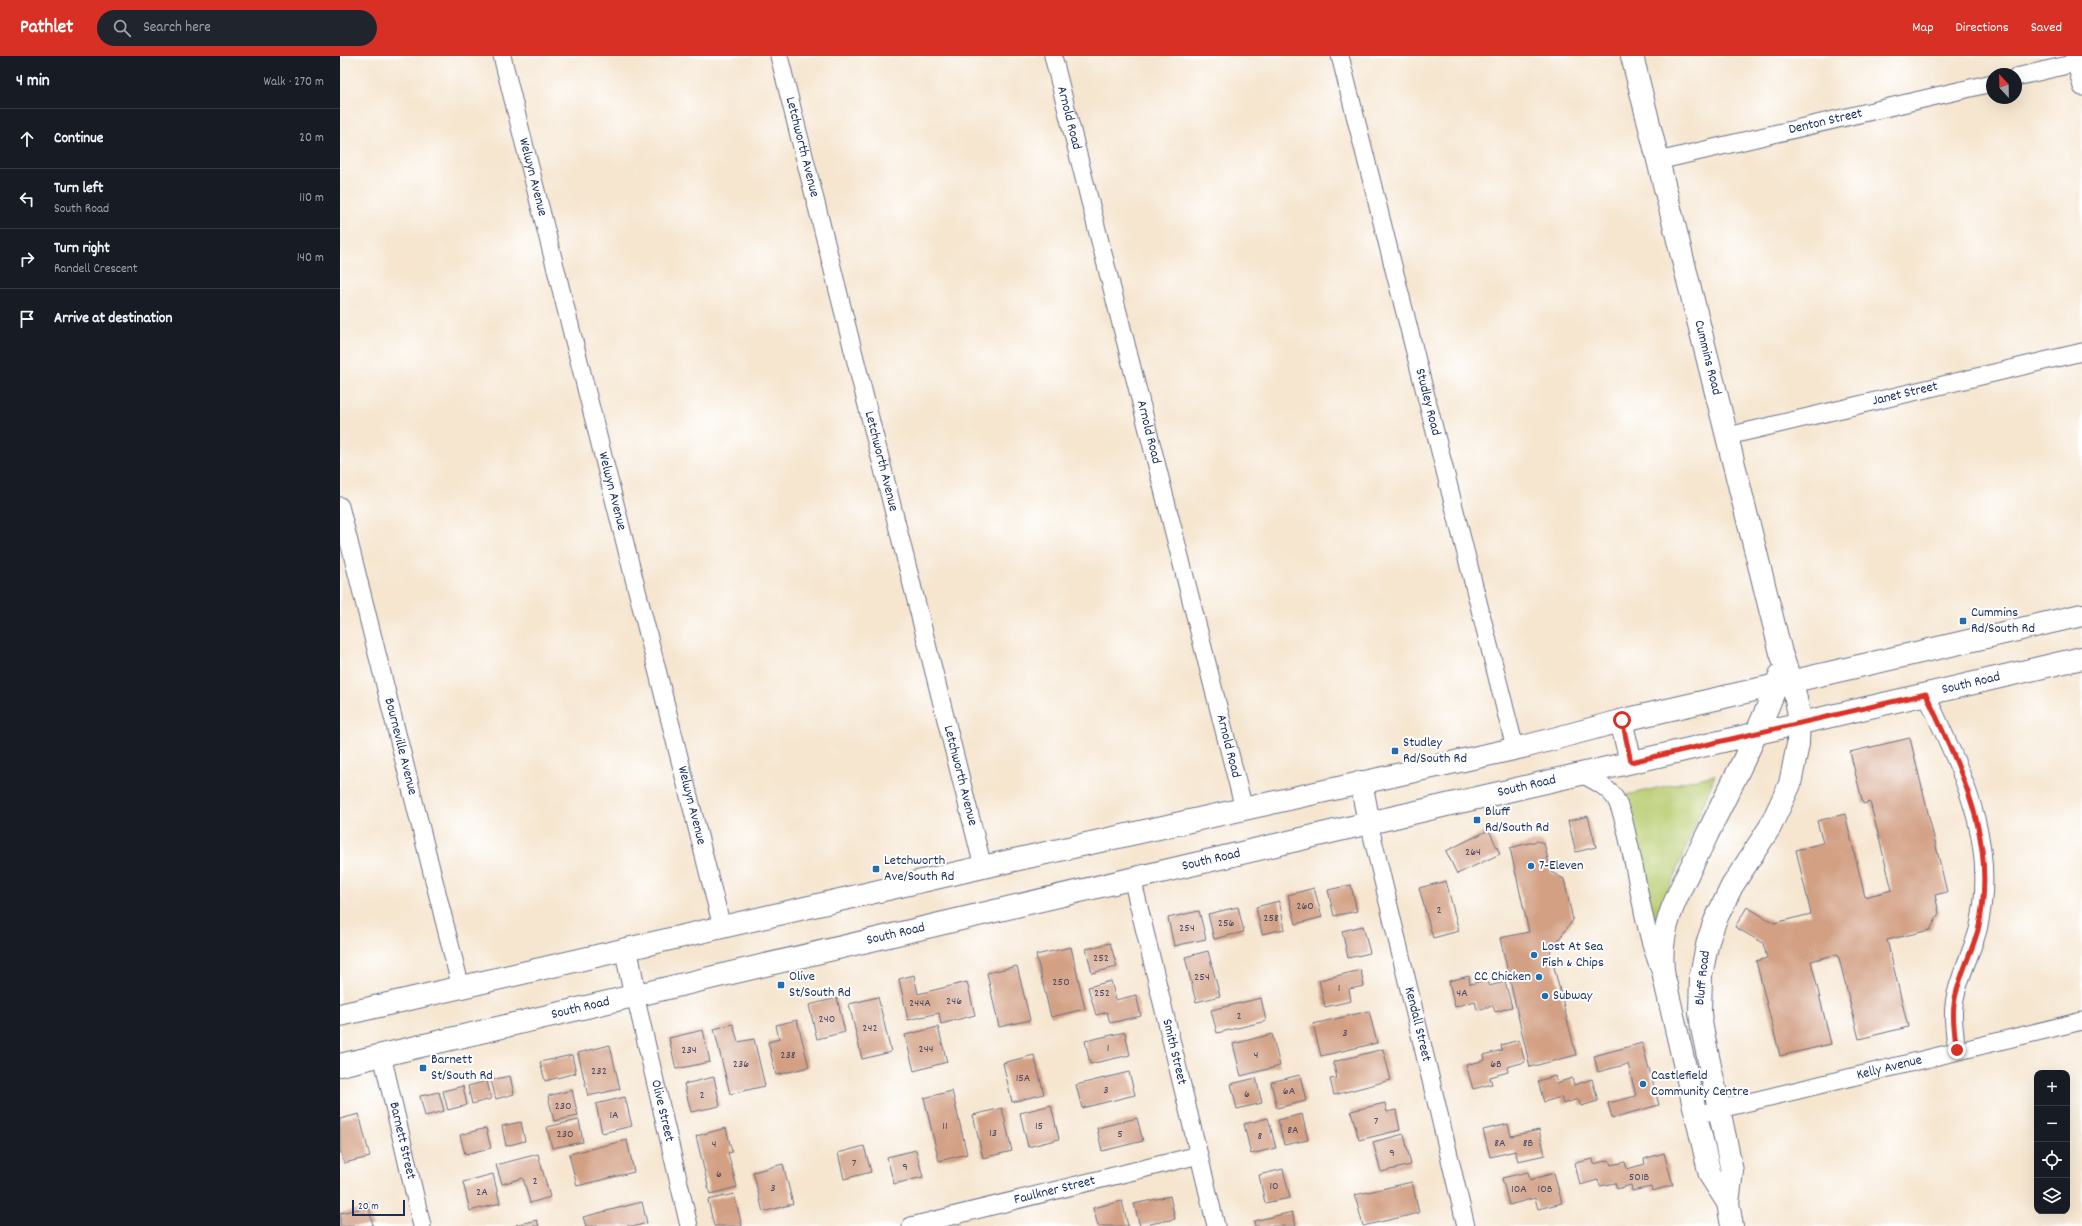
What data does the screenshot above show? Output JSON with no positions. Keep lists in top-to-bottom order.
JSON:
{
  "streets": {
    "main road": ["Cummins Road", "South Road", "Bluff Road"],
    "street": [
      "Arnold Road",
      "Denton Street",
      "Letchworth Avenue",
      "Welwyn Avenue",
      "Janet Street",
      "Studley Road",
      "Bourneville Avenue",
      "Kendall Street",
      "Smith Street",
      "Kelly Avenue",
      "Olive Street",
      "Barnett Street",
      "Faulkner Street"
    ]
  },
  "crossings": [
    ["Denton Street", "Cummins Road"],
    ["Cummins Road", "Janet Street"],
    ["Cummins Road", "Bluff Road"],
    ["South Road", "Bluff Road"],
    ["South Road", "Kendall Street"],
    ["South Road", "Smith Street"],
    ["South Road", "Olive Street"],
    ["South Road", "Barnett Street"],
    ["Bluff Road", "Kelly Avenue"],
    ["Smith Street", "Faulkner Street"]
  ],
  "places": {
    "transit": [
      "Cummins Rd/South Rd",
      "Studley Rd/South Rd",
      "Bluff Rd/South Rd",
      "Letchworth Ave/South Rd",
      "Olive St/South Rd",
      "Barnett St/South Rd"
    ],
    "other": [
      "7-Eleven",
      "Lost At Sea Fish & Chips",
      "CC Chicken",
      "Subway",
      "Castlefield Community Centre"
    ]
  },
  "house_numbers": [
    "264",
    "260",
    "2",
    "258",
    "256",
    "254",
    "252",
    "254",
    "250",
    "1",
    "252",
    "4A",
    "246",
    "244A",
    "2",
    "240",
    "242",
    "3",
    "1",
    "244",
    "234",
    "238",
    "4",
    "236",
    "6B",
    "232",
    "15A",
    "3",
    "6A",
    "6",
    "2",
    "230",
    "1A",
    "7",
    "11",
    "15",
    "8A",
    "13",
    "230",
    "5",
    "8",
    "8A",
    "8B",
    "4",
    "9",
    "7",
    "9",
    "6",
    "501B",
    "2",
    "10",
    "3",
    "10A",
    "10B",
    "2A"
  ],
  "scale_bar": "20 m",
  "north": "top",
  "page": {
    "header": "Pathlet",
    "search": "Search here",
    "nav": ["Map", "Directions", "Saved"],
    "heading": ["4 min", "Walk · 270 m"],
    "list": [
      ["Continue", "20 m"],
      ["Turn left", "South Road", "110 m"],
      ["Turn right", "Randell Crescent", "140 m"],
      "Arrive at destination"
    ],
    "map_buttons": ["+", "−"],
    "scale": "20 m"
  }
}
